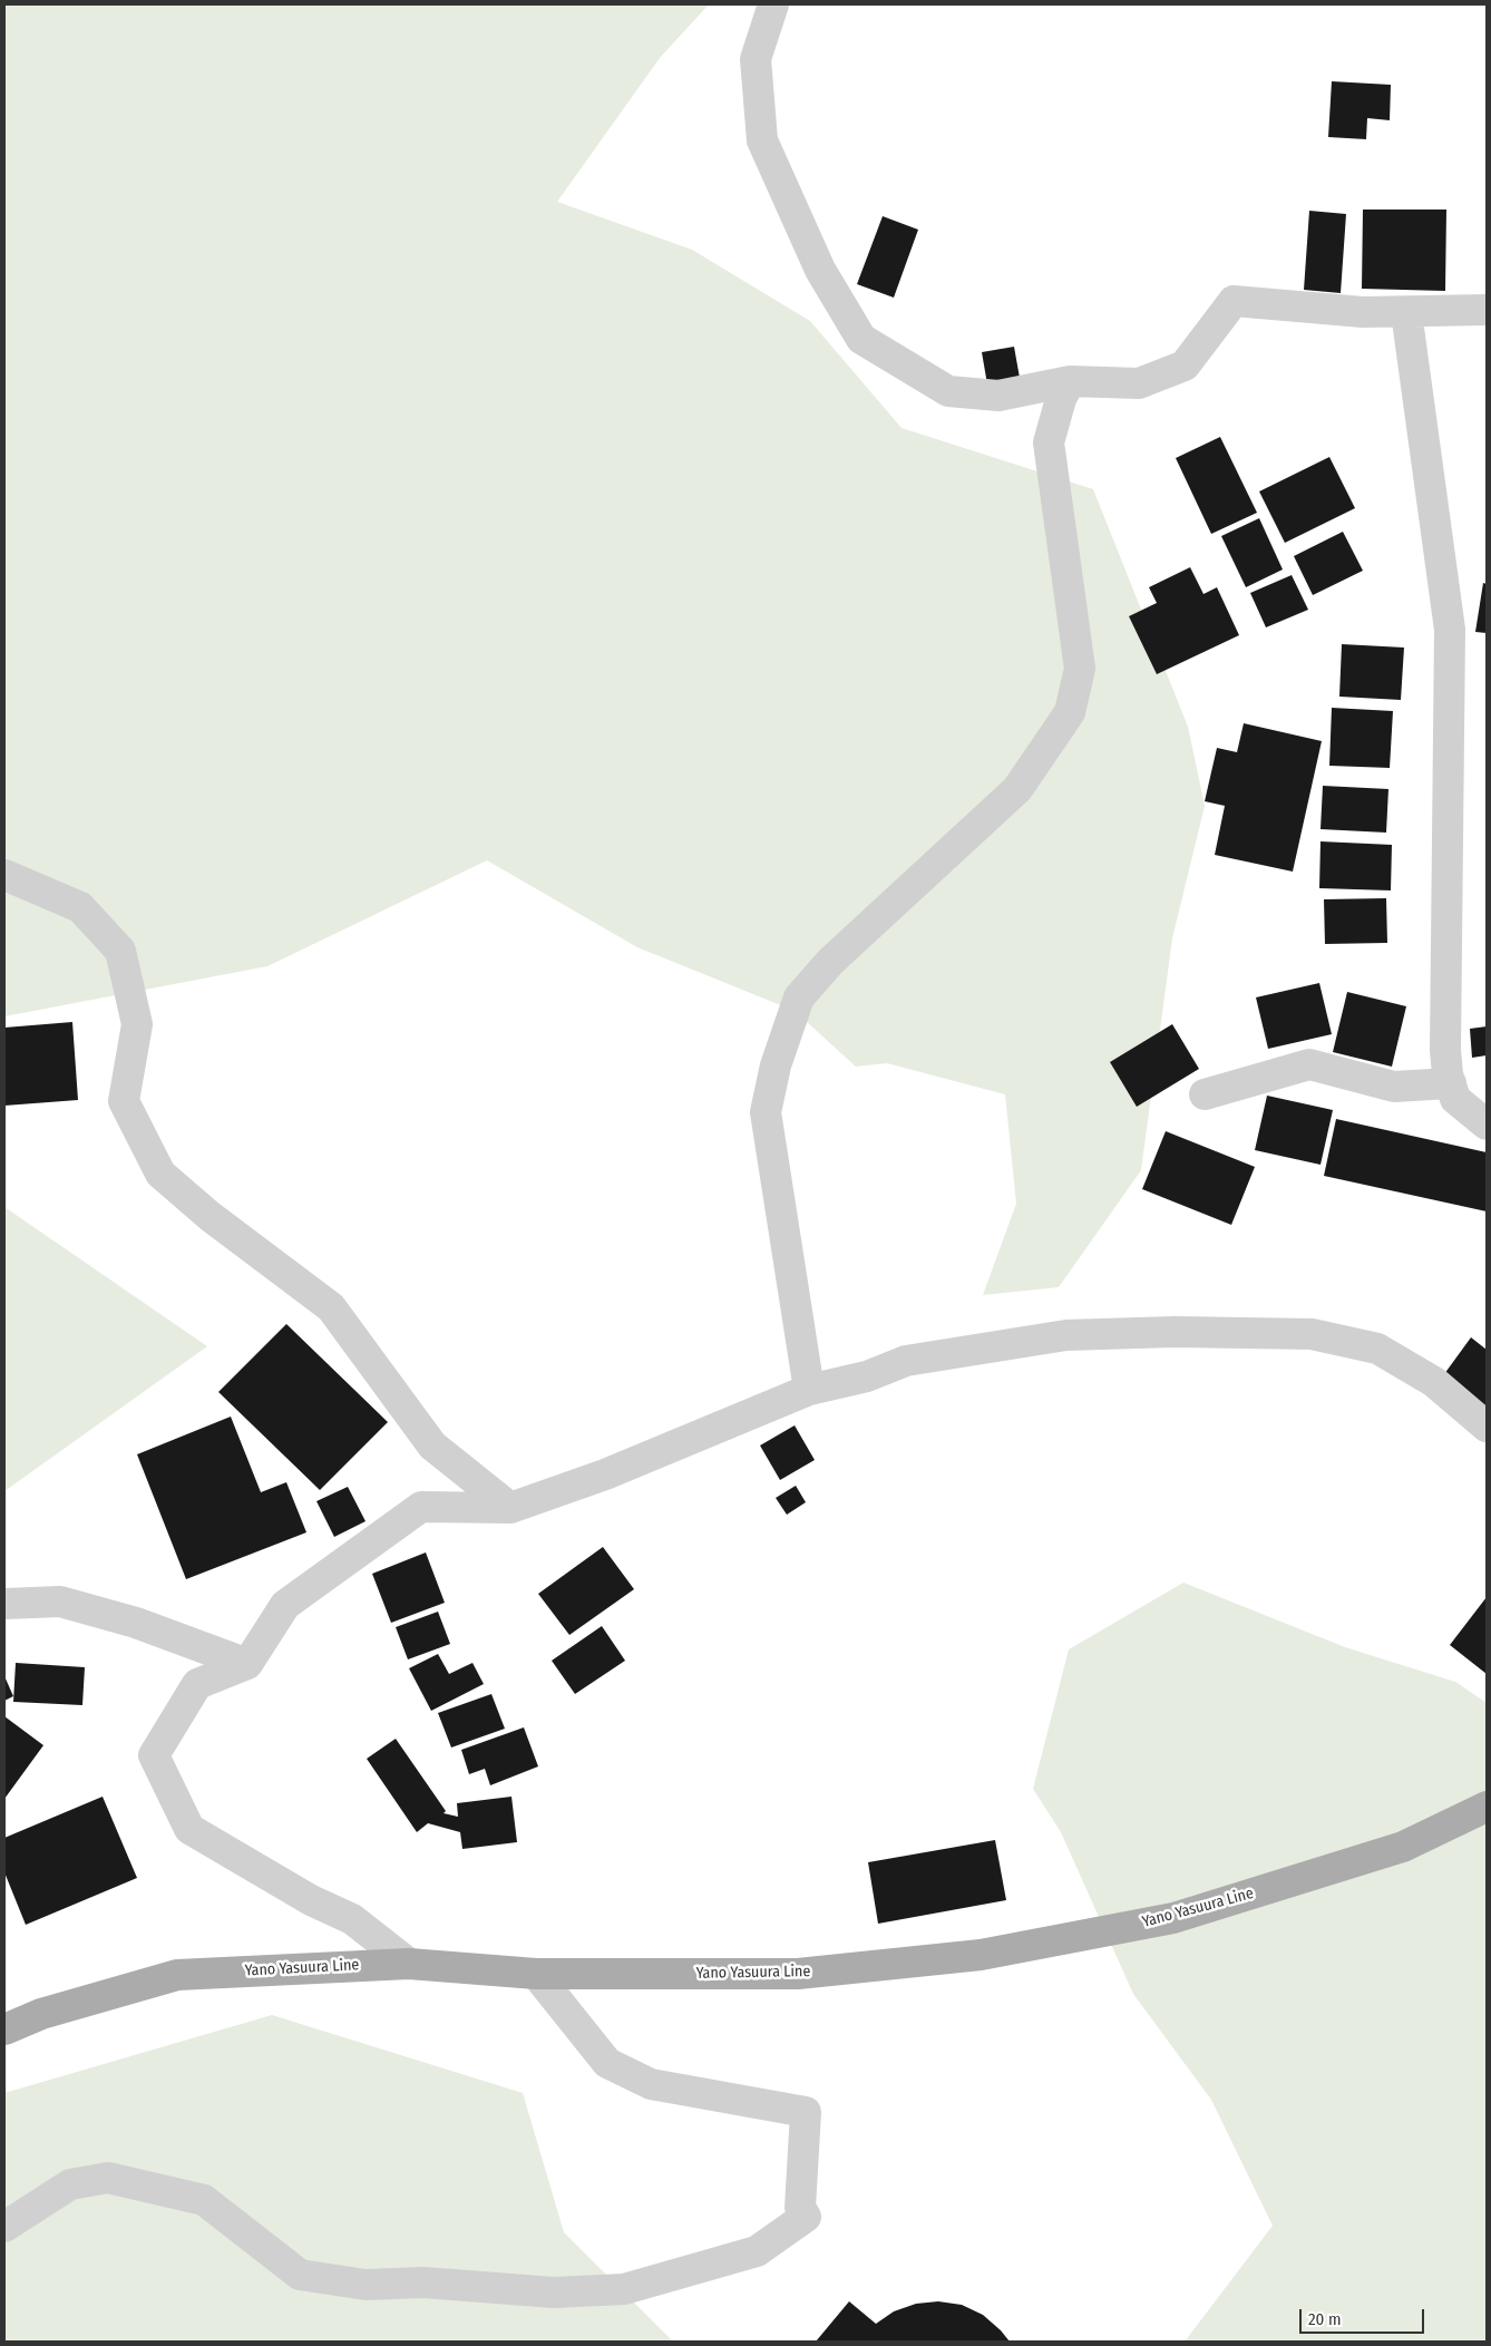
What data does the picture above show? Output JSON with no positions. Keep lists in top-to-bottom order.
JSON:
{
  "streets": {
    "main road": ["Yano Yasuura Line"]
  },
  "scale_bar": "20 m"
}
